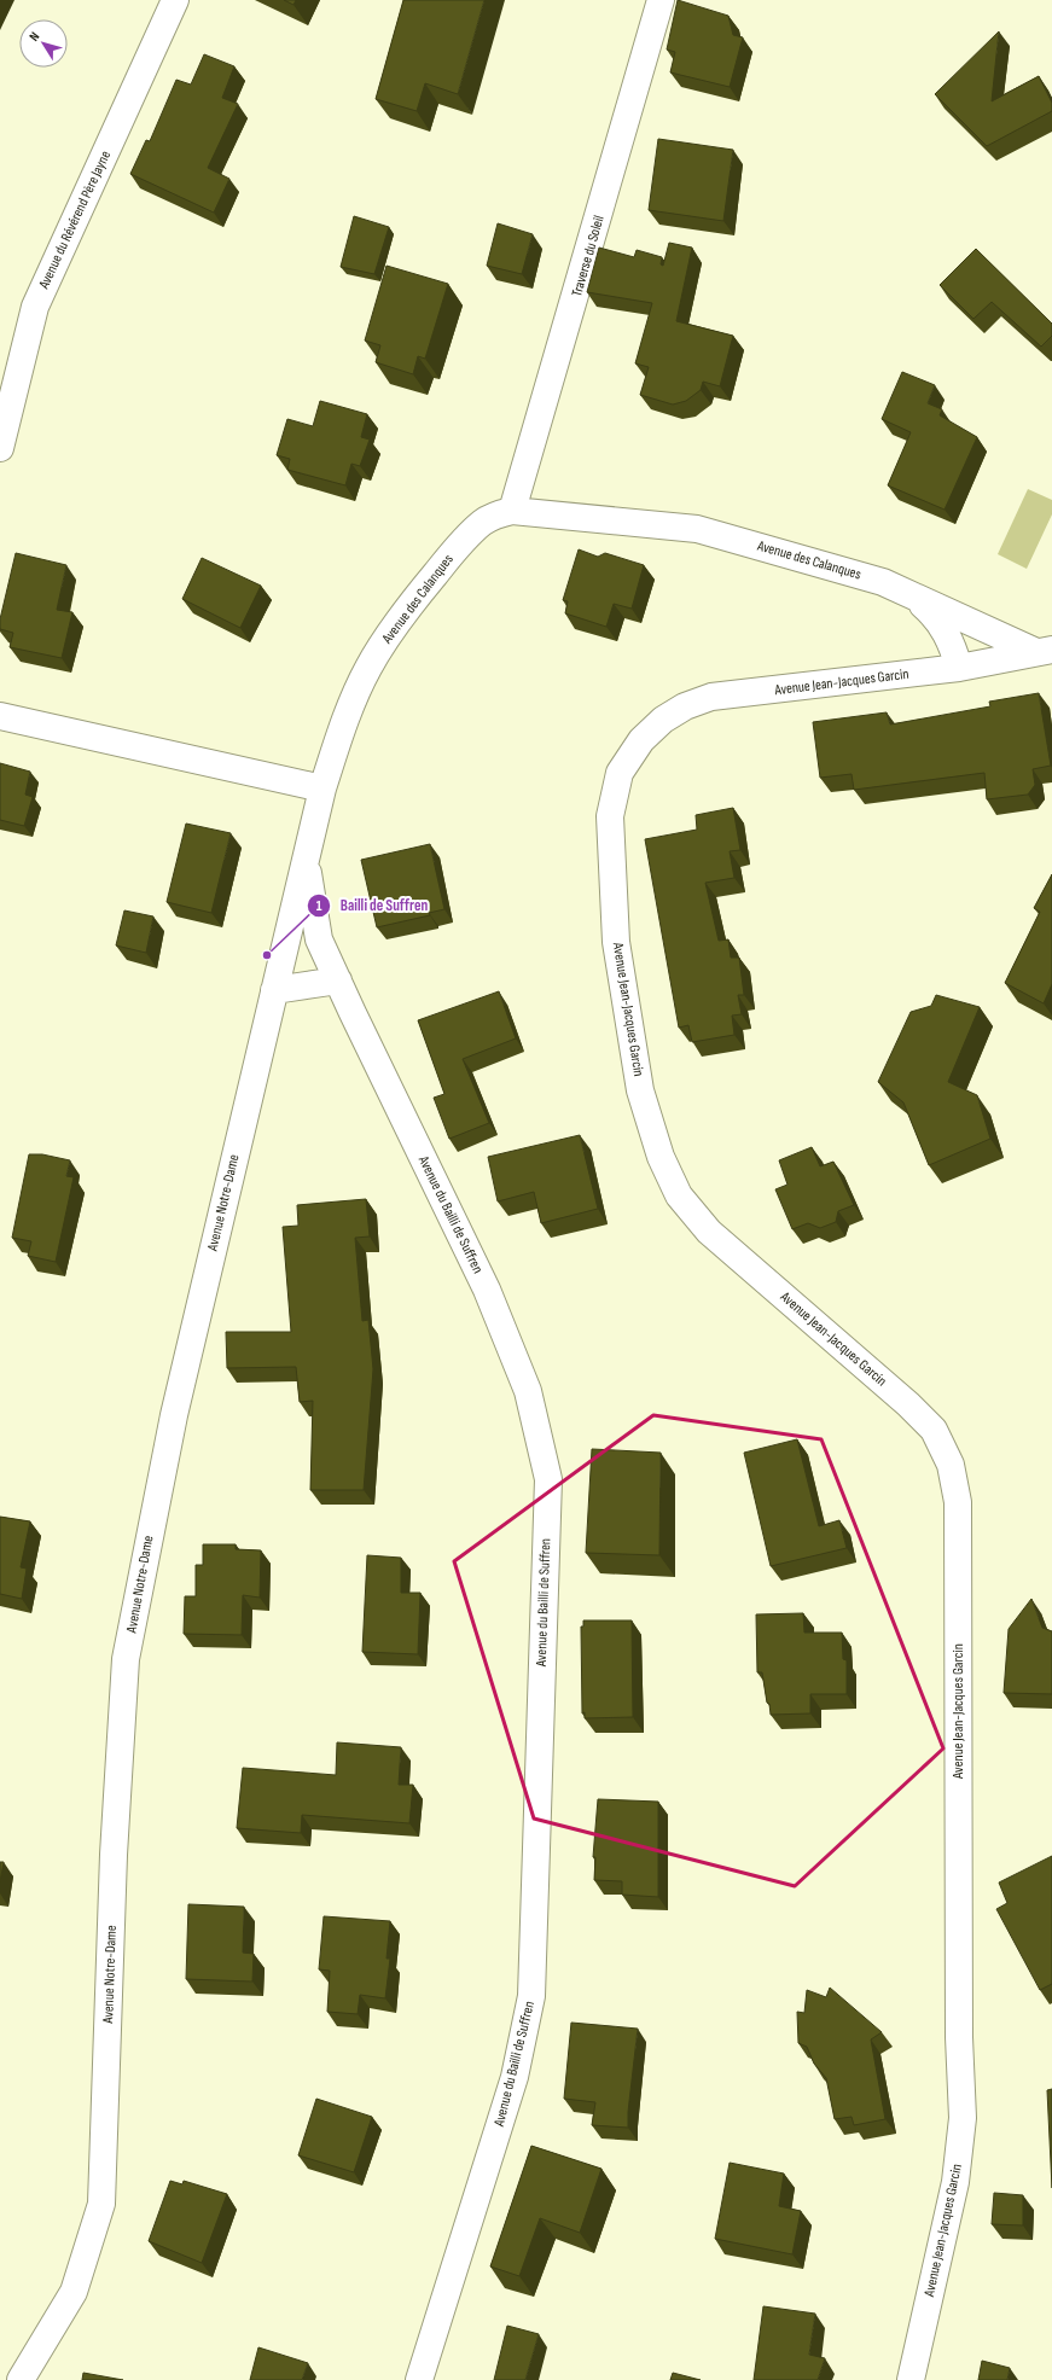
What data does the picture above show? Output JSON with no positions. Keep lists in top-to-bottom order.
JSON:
{
  "streets": {
    "street": [
      "Avenue du Révérend Père Jayne",
      "Traverse du Soleil",
      "Avenue des Calanques",
      "Avenue Jean-Jacques Garcin",
      "Avenue Notre-Dame",
      "Avenue du Bailli de Suffren"
    ]
  },
  "crossings": [
    ["Traverse du Soleil", "Avenue des Calanques"],
    ["Avenue des Calanques", "Avenue Jean-Jacques Garcin"],
    ["Avenue des Calanques", "Avenue Notre-Dame"],
    ["Avenue Notre-Dame", "Avenue du Bailli de Suffren"]
  ],
  "places": ["Bailli de Suffren"],
  "north": "top left"
}
